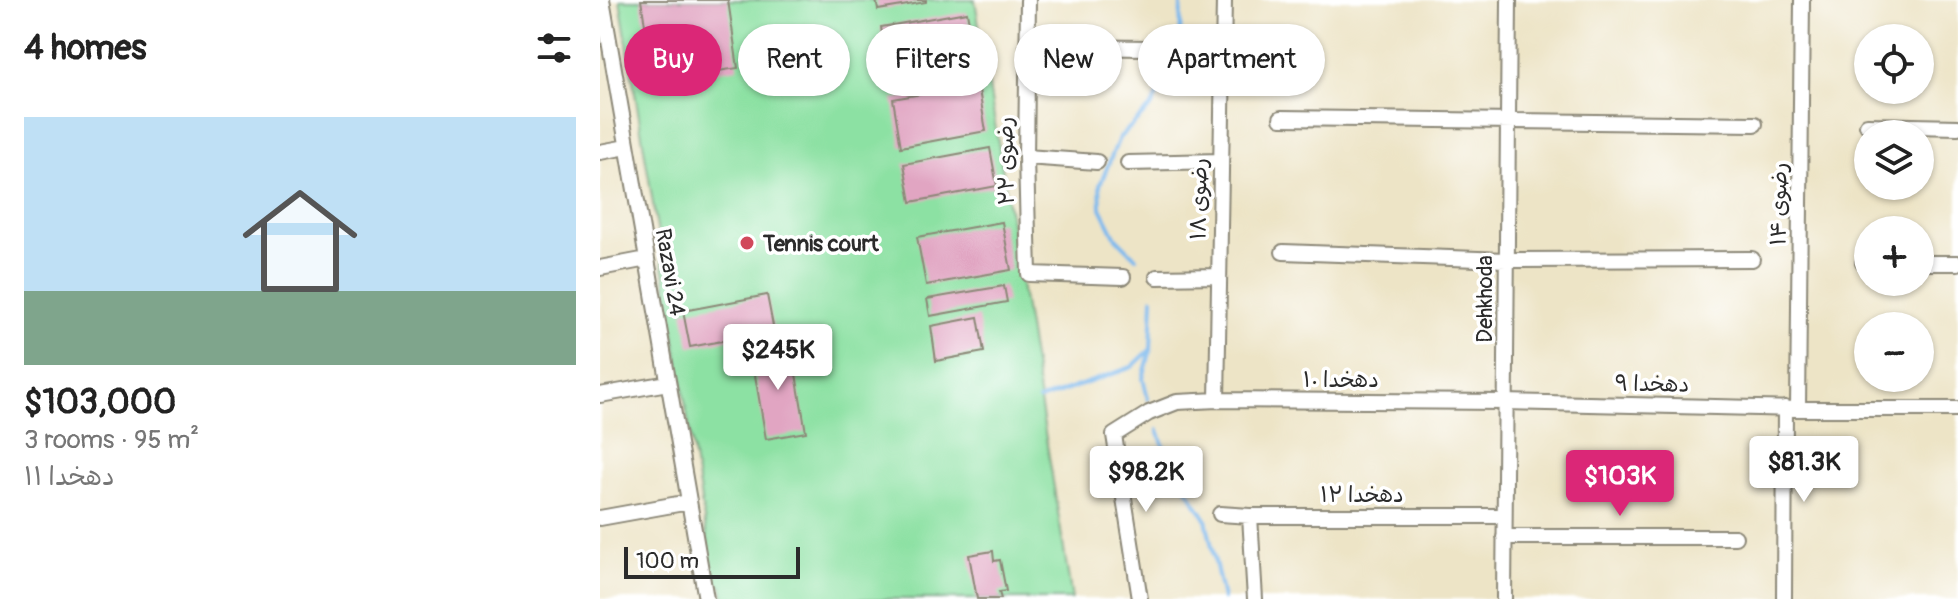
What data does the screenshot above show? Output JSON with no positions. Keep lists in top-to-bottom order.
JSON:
{
  "streets": {
    "street": [
      "رضوی ۲۲",
      "رضوی ۱۸",
      "رضوی ۱۴",
      "Razavi 24",
      "Dehkhoda",
      "دهخدا ۱۰",
      "دهخدا ۹",
      "دهخدا ۱۲"
    ]
  },
  "crossings": [
    ["رضوی ۱۸", "دهخدا ۱۰"],
    ["رضوی ۱۴", "دهخدا ۹"],
    ["Dehkhoda", "دهخدا ۱۰"],
    ["Dehkhoda", "دهخدا ۹"],
    ["Dehkhoda", "دهخدا ۱۲"],
    ["دهخدا ۱۰", "دهخدا ۹"]
  ],
  "places": ["Tennis court"],
  "scale_bar": "100 m",
  "page": {
    "heading": "4 homes",
    "map_buttons": ["+", "−"],
    "chip": [
      "Buy",
      "Rent",
      "Filters",
      "New",
      "Apartment"
    ],
    "list": [
      {
        "name": "$103,000",
        "note": "3 rooms · 95 m² · دهخدا ۱۱"
      }
    ],
    "price": [
      "$245K",
      "$81.3K",
      "$98.2K",
      "$103K"
    ],
    "scale": "100 m"
  }
}
